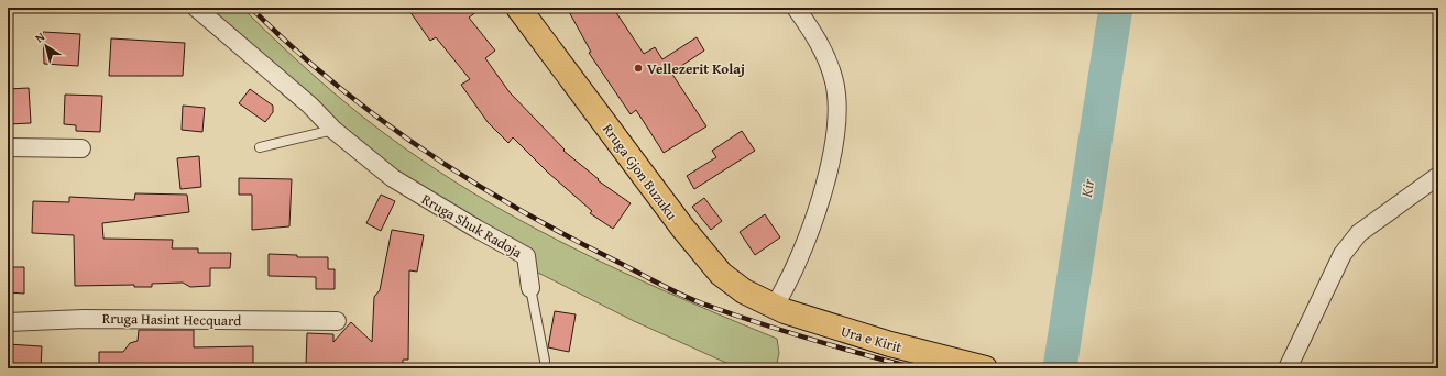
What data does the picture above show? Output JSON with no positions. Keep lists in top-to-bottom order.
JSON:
{
  "streets": {
    "main road": ["Rruga Gjon Buzuku", "Ura e Kirit"],
    "street": ["Rruga Shuk Radoja", "Rruga Hasint Hecquard"]
  },
  "crossings": [
    ["Rruga Gjon Buzuku", "Ura e Kirit"]
  ],
  "water": ["Kir"],
  "places": ["Vellezerit Kolaj"],
  "north": "top left"
}
